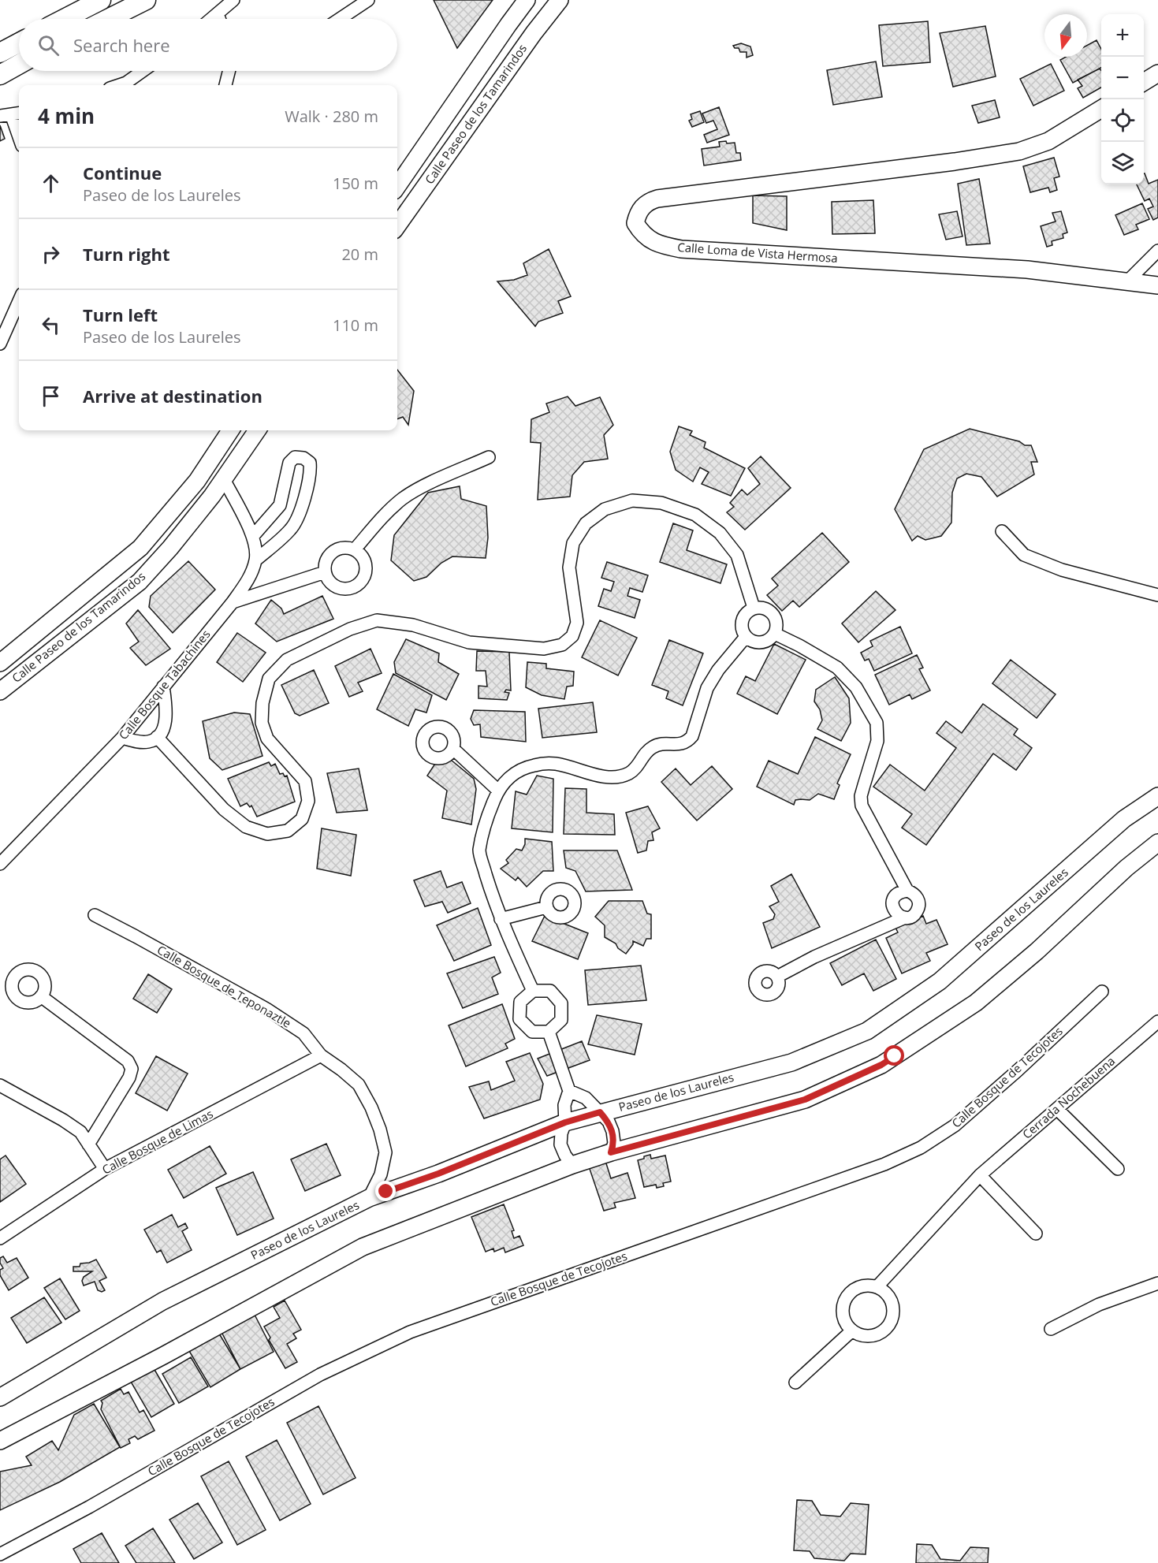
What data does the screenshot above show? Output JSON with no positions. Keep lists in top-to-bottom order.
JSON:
{
  "streets": {
    "main road": ["Calle Paseo de los Tamarindos", "Calle Loma de Vista Hermosa", "Paseo de los Laureles"],
    "street": [
      "Calle Bosque Tabachines",
      "Calle Bosque de Teponaztle",
      "Calle Bosque de Tecojotes",
      "Cerrada Nochebuena",
      "Calle Bosque de Limas"
    ]
  },
  "crossings": [
    ["Calle Paseo de los Tamarindos", "Calle Bosque Tabachines"],
    ["Paseo de los Laureles", "Calle Bosque de Teponaztle"],
    ["Calle Bosque de Teponaztle", "Calle Bosque de Limas"]
  ],
  "north": "bottom",
  "page": {
    "map_buttons": ["+", "−"],
    "search": "Search here",
    "heading": ["4 min", "Walk · 280 m"],
    "list": [
      ["Continue", "Paseo de los Laureles", "150 m"],
      ["Turn right", "20 m"],
      ["Turn left", "Paseo de los Laureles", "110 m"],
      "Arrive at destination"
    ]
  }
}
